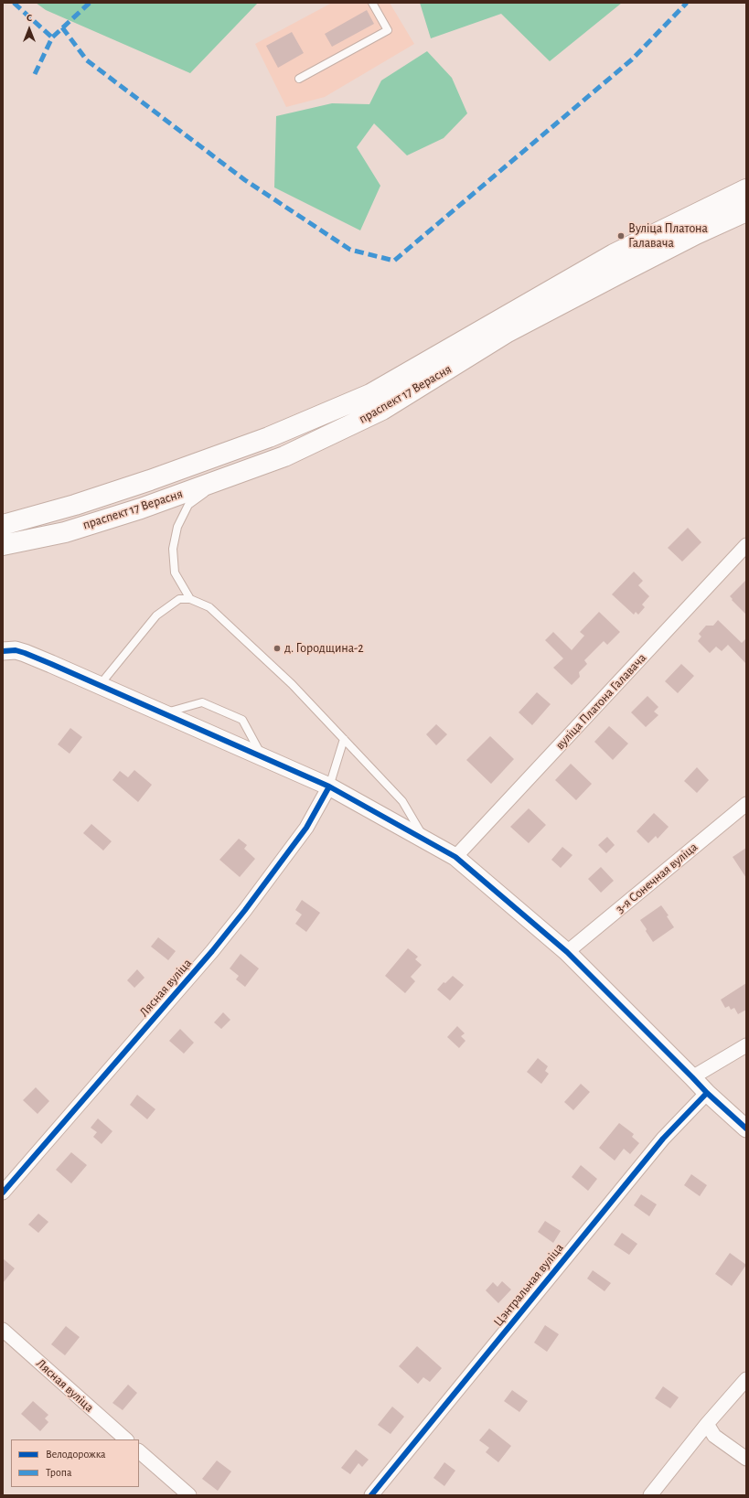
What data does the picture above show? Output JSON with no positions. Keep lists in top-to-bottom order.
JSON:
{
  "streets": {
    "main road": ["праспект 17 Верасня"],
    "street": [
      "вуліца Платона Галавача",
      "3-я Сонечная вуліца",
      "Лясная вуліца",
      "Цэнтральная вуліца"
    ]
  },
  "places": ["Вуліца Платона Галавача", "д. Городщина-2"],
  "legend": ["Велодорожка", "Тропа"],
  "north": "top"
}
